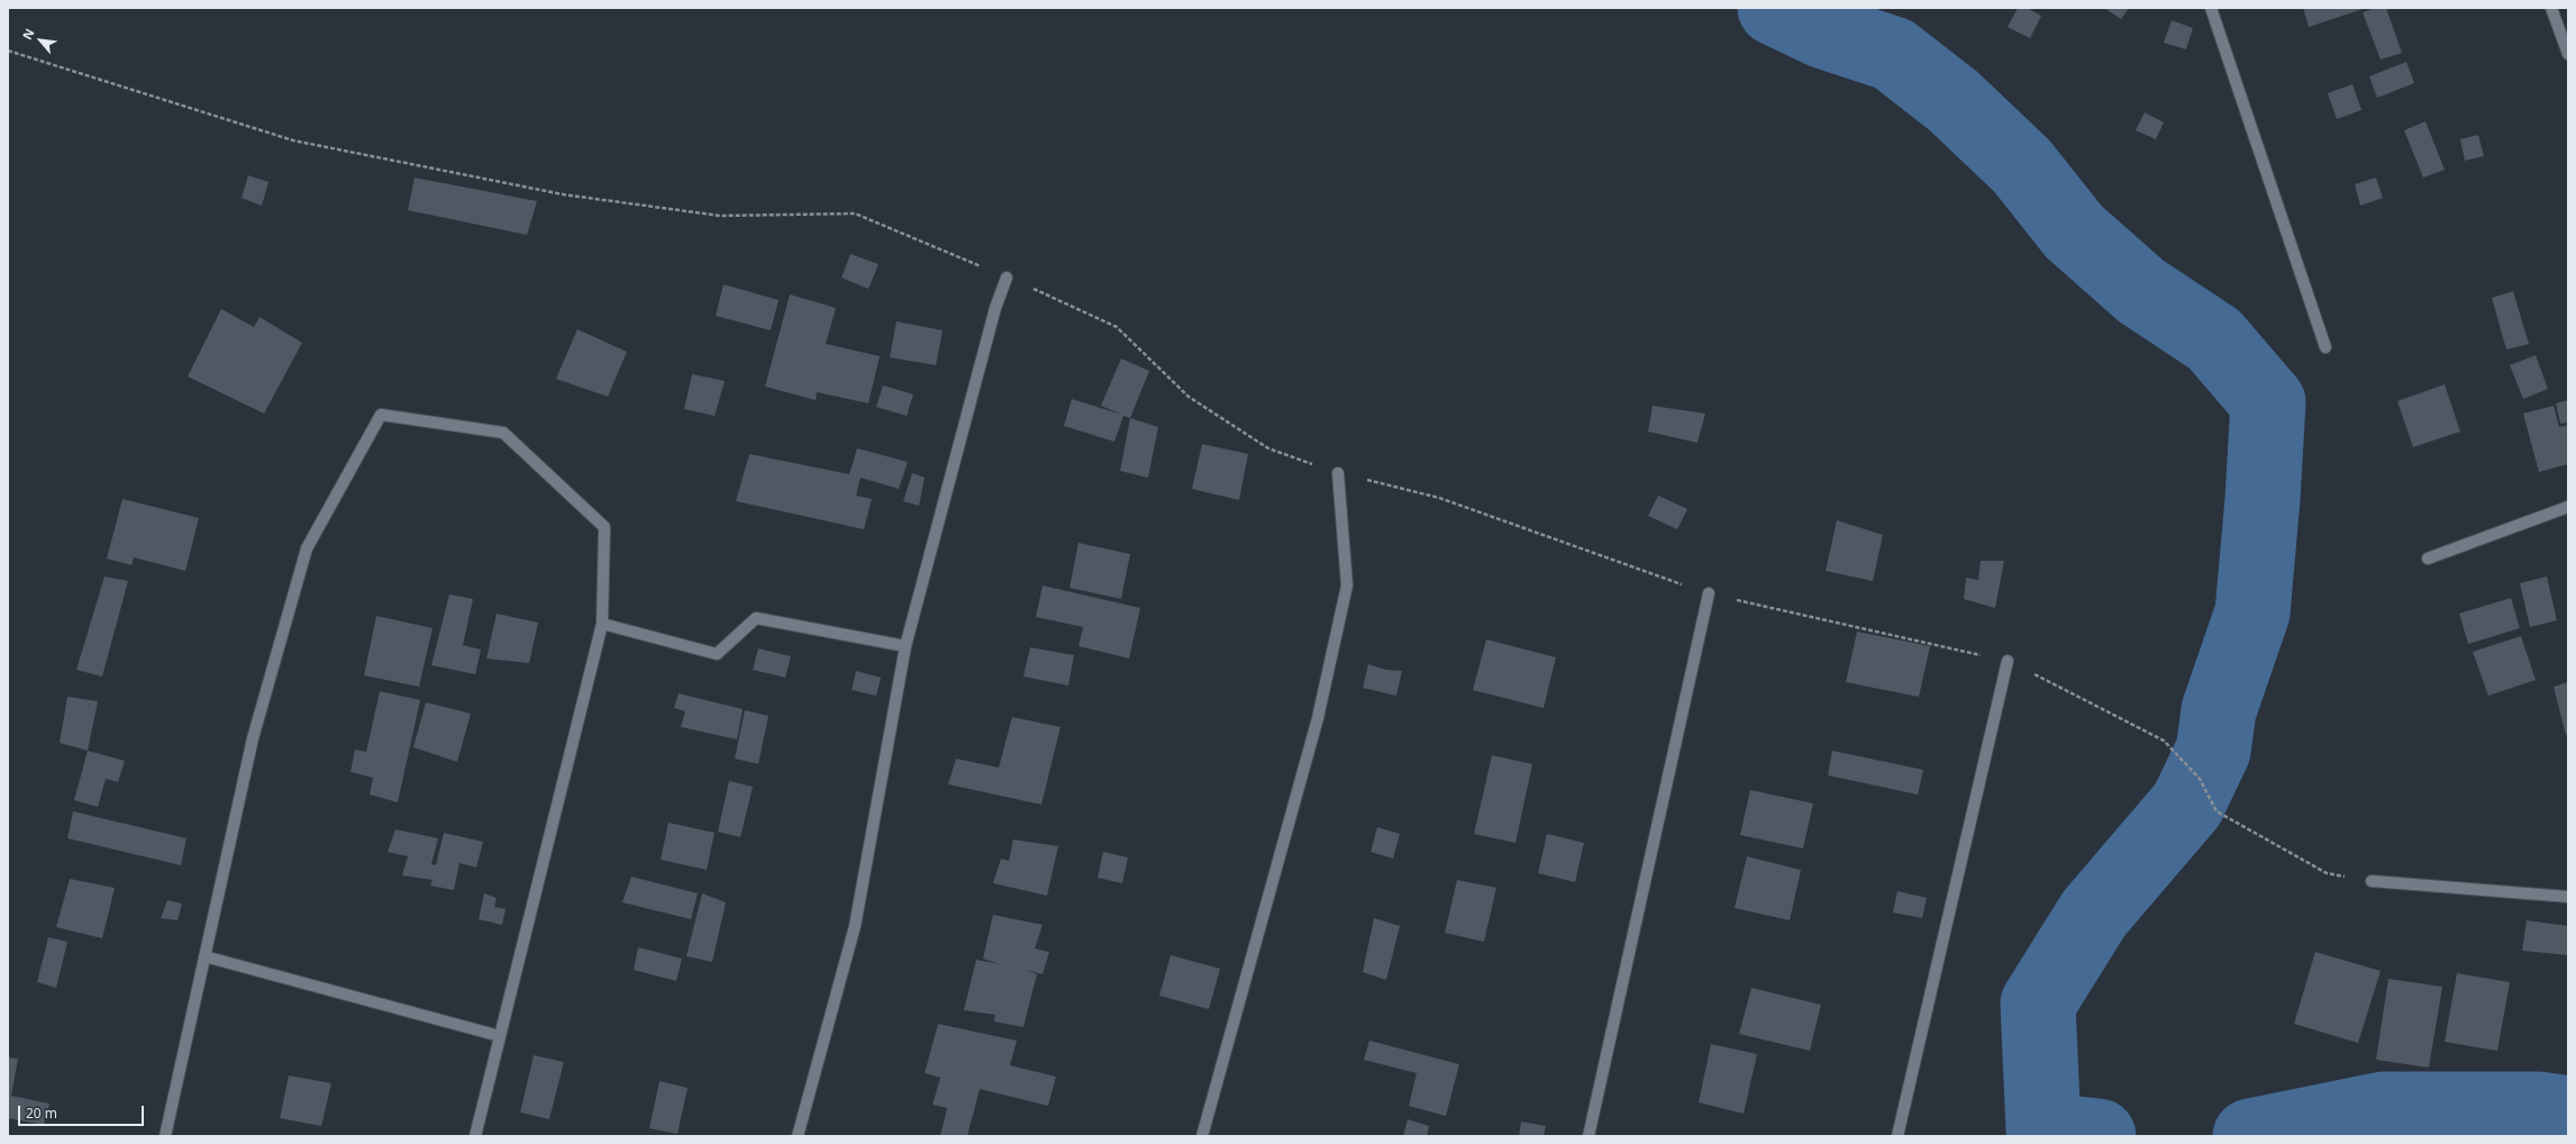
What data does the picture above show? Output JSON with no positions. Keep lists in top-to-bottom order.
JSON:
{
  "scale_bar": "20 m",
  "north": "top left"
}
